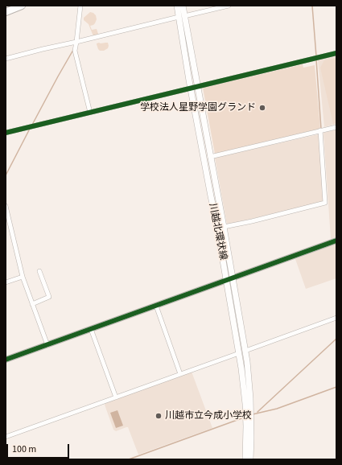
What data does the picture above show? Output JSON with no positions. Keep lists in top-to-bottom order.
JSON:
{
  "streets": {
    "main road": ["川越北環状線"]
  },
  "places": ["学校法人星野学園グランド", "川越市立今成小学校"],
  "scale_bar": "100 m"
}
